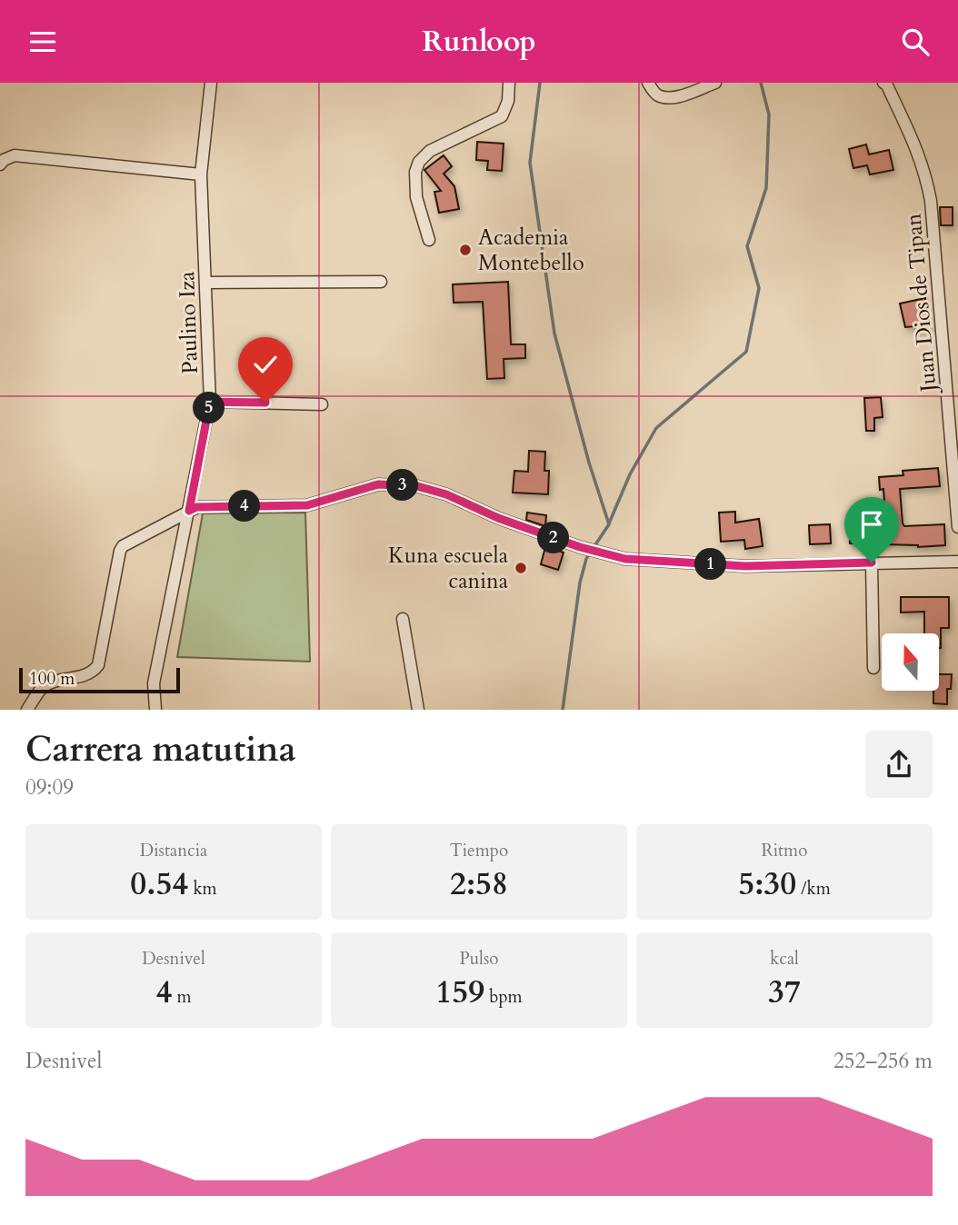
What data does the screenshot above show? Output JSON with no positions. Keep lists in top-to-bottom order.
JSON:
{
  "streets": {
    "street": ["Juan Dios de Tipan", "Paulino Iza"]
  },
  "places": ["Academia Montebello", "Kuna escuela canina"],
  "scale_bar": "100 m",
  "north": "top",
  "page": {
    "header": "Runloop",
    "pins": [
      "5",
      "3",
      "4",
      "2",
      "1"
    ],
    "scale": "100 m",
    "heading": ["Carrera matutina", "09:09"],
    "stats": [
      ["Distancia", "0.54 km"],
      ["Tiempo", "2:58"],
      ["Ritmo", "5:30 /km"],
      ["Desnivel", "4 m"],
      ["Pulso", "159 bpm"],
      ["kcal", "37"]
    ],
    "chart": ["Desnivel", "252–256 m"]
  }
}
